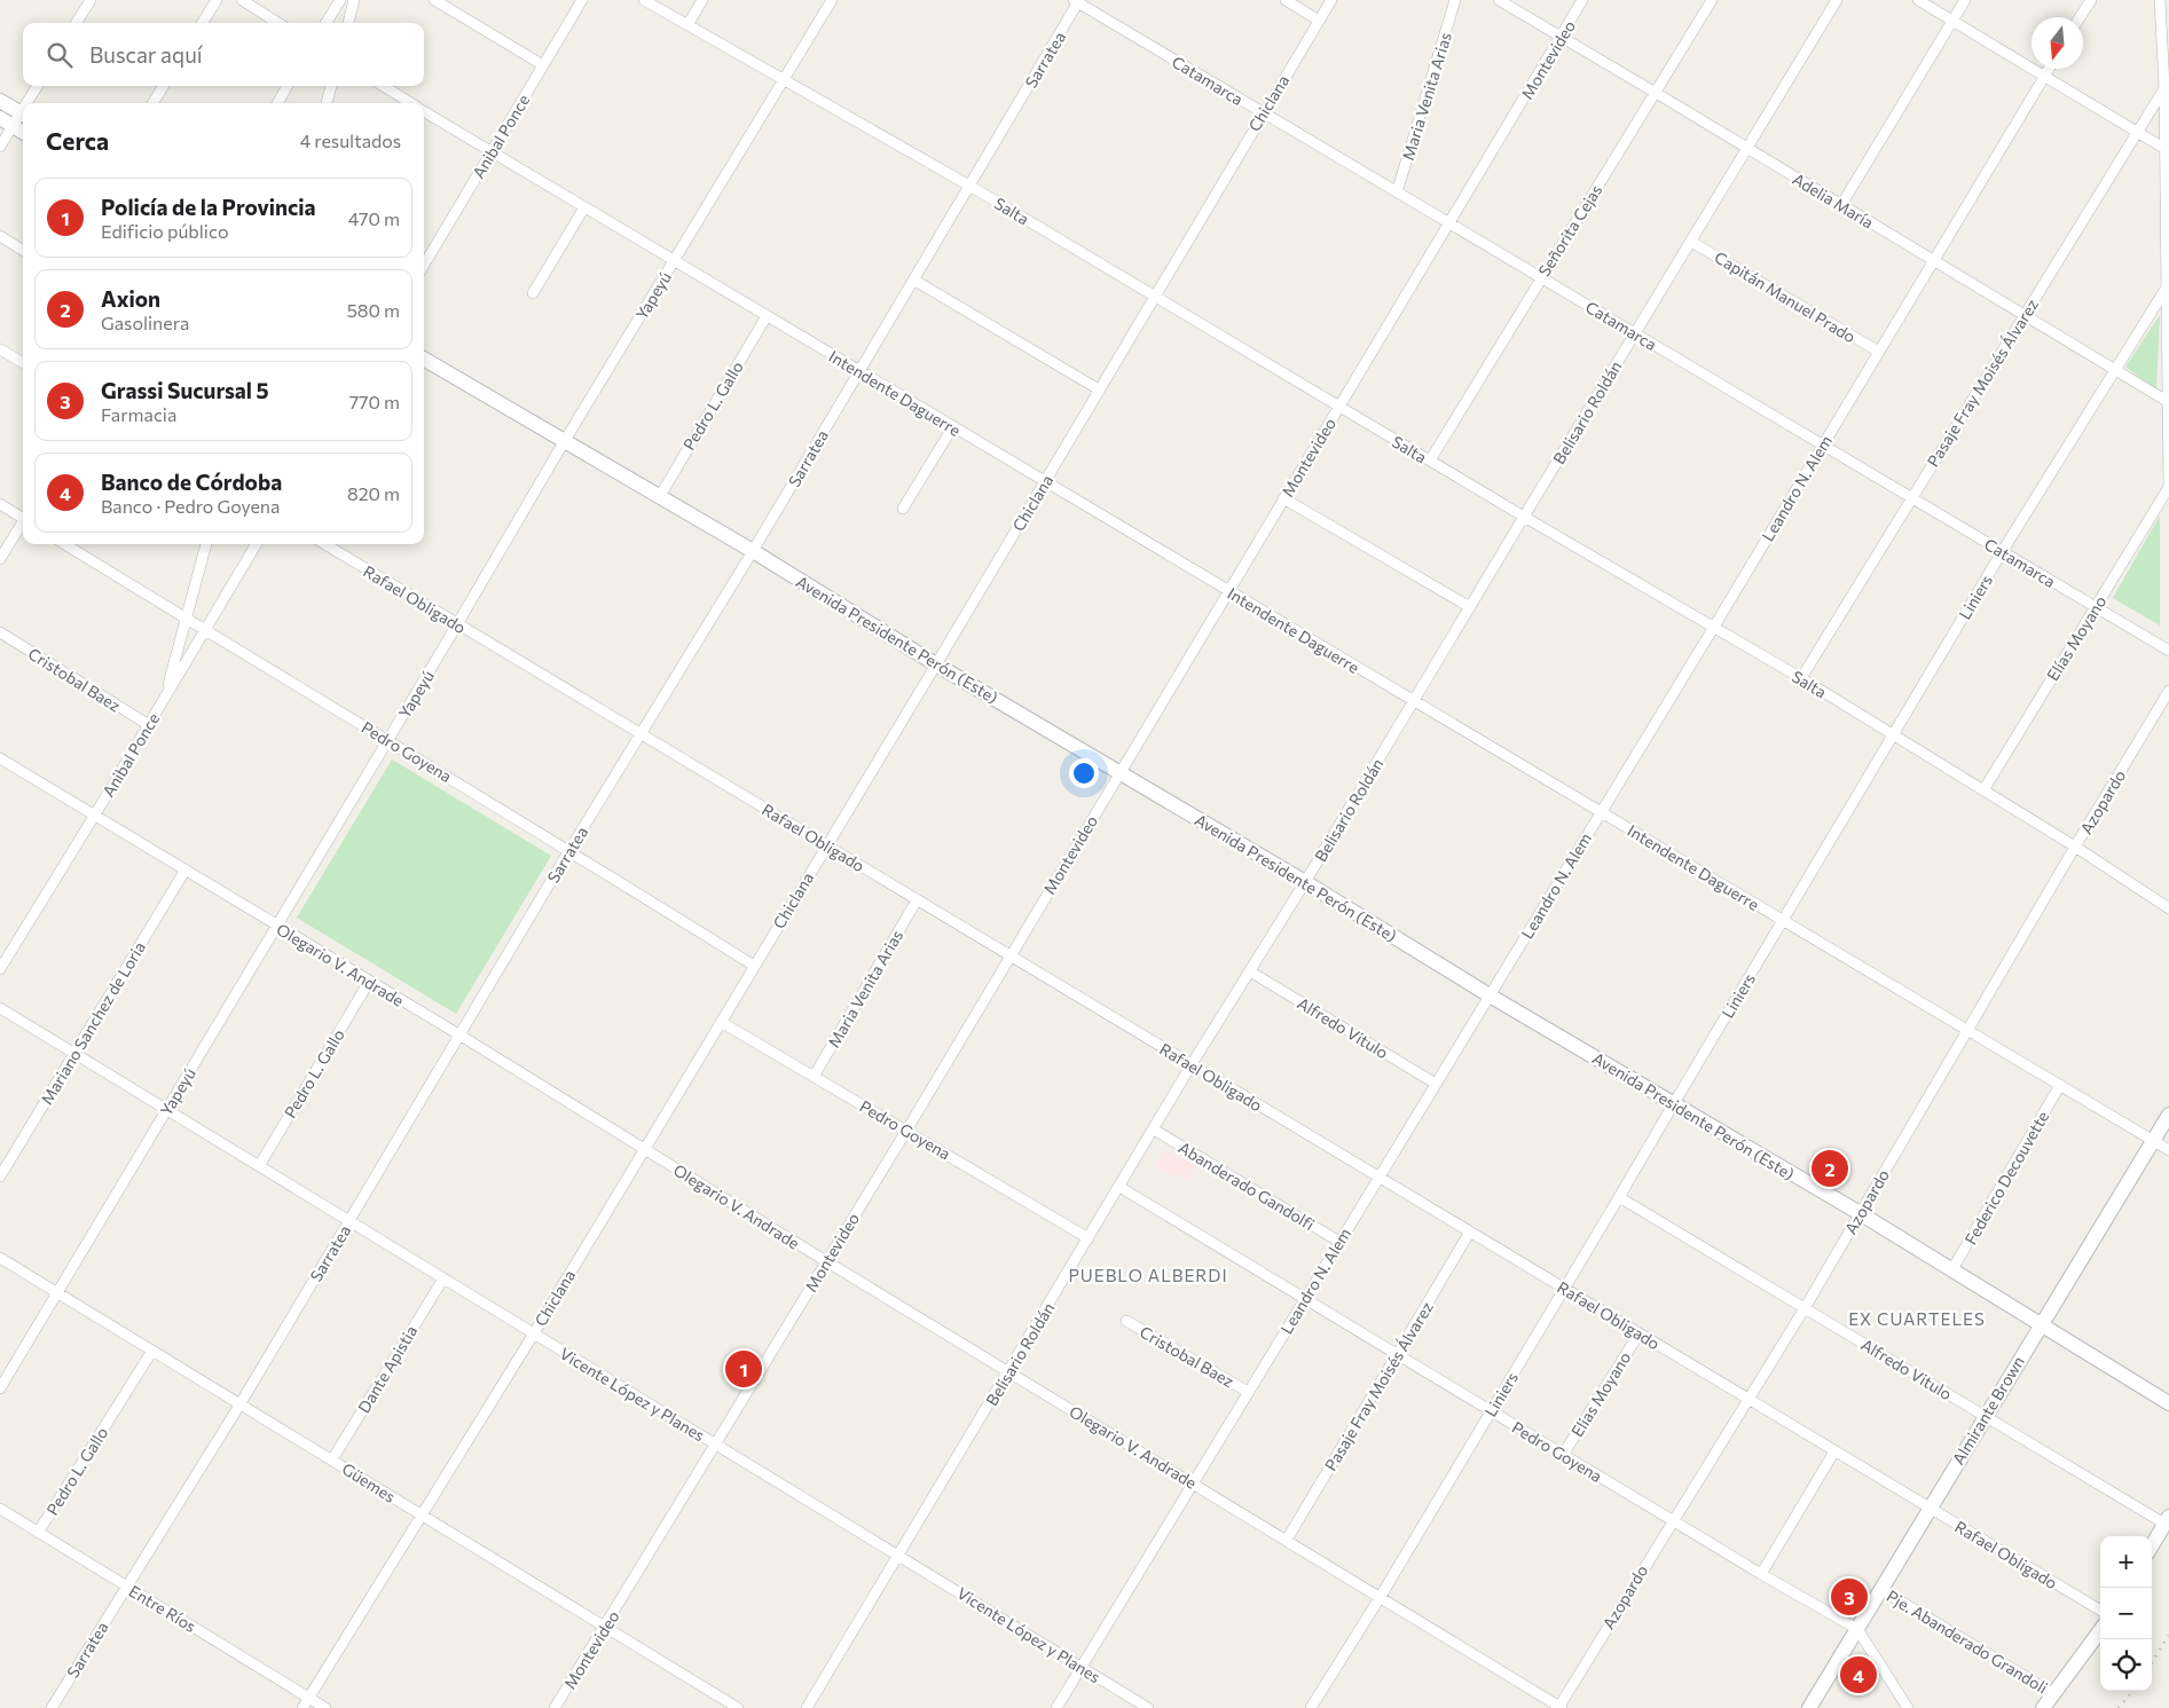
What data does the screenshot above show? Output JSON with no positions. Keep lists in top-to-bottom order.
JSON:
{
  "streets": {
    "main road": ["Avenida Presidente Perón (Este)", "Almirante Brown"],
    "street": [
      "Sarratea",
      "Montevideo",
      "Catamarca",
      "Maria Venita Arias",
      "Chiclana",
      "Anibal Ponce",
      "Adelia María",
      "Salta",
      "Señorita Cejas",
      "Yapeyú",
      "Capitán Manuel Prado",
      "Pasaje Fray Moisés Álvarez",
      "Intendente Daguerre",
      "Pedro L. Gallo",
      "Belisario Roldán",
      "Leandro N. Alem",
      "Liniers",
      "Rafael Obligado",
      "Elías Moyano",
      "Cristobal Baez",
      "Pedro Goyena",
      "Azopardo",
      "Olegario V. Andrade",
      "Mariano Sanchez de Loria",
      "Alfredo Vitulo",
      "Federico Decouvette",
      "Abanderado Gandolfi",
      "Dante Apistia",
      "Vicente López y Planes",
      "Elias Moyano",
      "Güemes",
      "Entre Ríos",
      "Pje. Abanderado Grandoli"
    ]
  },
  "crossings": [
    ["Sarratea", "Catamarca"],
    ["Sarratea", "Salta"],
    ["Sarratea", "Intendente Daguerre"],
    ["Sarratea", "Rafael Obligado"],
    ["Sarratea", "Avenida Presidente Perón (Este)"],
    ["Sarratea", "Pedro Goyena"],
    ["Sarratea", "Olegario V. Andrade"],
    ["Sarratea", "Vicente López y Planes"],
    ["Sarratea", "Güemes"],
    ["Sarratea", "Entre Ríos"],
    ["Montevideo", "Catamarca"],
    ["Montevideo", "Adelia María"],
    ["Montevideo", "Salta"],
    ["Montevideo", "Intendente Daguerre"],
    ["Montevideo", "Rafael Obligado"],
    ["Montevideo", "Avenida Presidente Perón (Este)"],
    ["Montevideo", "Pedro Goyena"],
    ["Montevideo", "Olegario V. Andrade"],
    ["Montevideo", "Vicente López y Planes"],
    ["Montevideo", "Güemes"],
    ["Catamarca", "Maria Venita Arias"],
    ["Catamarca", "Chiclana"],
    ["Catamarca", "Señorita Cejas"],
    ["Catamarca", "Pasaje Fray Moisés Álvarez"],
    ["Catamarca", "Belisario Roldán"],
    ["Catamarca", "Leandro N. Alem"],
    ["Catamarca", "Liniers"],
    ["Catamarca", "Elías Moyano"],
    ["Maria Venita Arias", "Rafael Obligado"],
    ["Maria Venita Arias", "Pedro Goyena"],
    ["Chiclana", "Salta"],
    ["Chiclana", "Intendente Daguerre"],
    ["Chiclana", "Rafael Obligado"],
    ["Chiclana", "Avenida Presidente Perón (Este)"],
    ["Chiclana", "Pedro Goyena"],
    ["Chiclana", "Olegario V. Andrade"],
    ["Chiclana", "Vicente López y Planes"],
    ["Chiclana", "Güemes"],
    ["Chiclana", "Entre Ríos"],
    ["Anibal Ponce", "Intendente Daguerre"],
    ["Anibal Ponce", "Cristobal Baez"],
    ["Anibal Ponce", "Pedro Goyena"],
    ["Anibal Ponce", "Olegario V. Andrade"],
    ["Adelia María", "Señorita Cejas"],
    ["Adelia María", "Pasaje Fray Moisés Álvarez"],
    ["Adelia María", "Belisario Roldán"],
    ["Adelia María", "Leandro N. Alem"],
    ["Adelia María", "Liniers"],
    ["Salta", "Señorita Cejas"],
    ["Salta", "Yapeyú"],
    ["Salta", "Pasaje Fray Moisés Álvarez"],
    ["Salta", "Belisario Roldán"],
    ["Salta", "Leandro N. Alem"],
    ["Salta", "Liniers"],
    ["Salta", "Elías Moyano"],
    ["Salta", "Azopardo"],
    ["Yapeyú", "Intendente Daguerre"],
    ["Yapeyú", "Rafael Obligado"],
    ["Yapeyú", "Avenida Presidente Perón (Este)"],
    ["Yapeyú", "Pedro Goyena"],
    ["Yapeyú", "Olegario V. Andrade"],
    ["Yapeyú", "Vicente López y Planes"],
    ["Yapeyú", "Güemes"],
    ["Capitán Manuel Prado", "Belisario Roldán"],
    ["Capitán Manuel Prado", "Leandro N. Alem"],
    ["Pasaje Fray Moisés Álvarez", "Rafael Obligado"],
    ["Pasaje Fray Moisés Álvarez", "Pedro Goyena"],
    ["Pasaje Fray Moisés Álvarez", "Olegario V. Andrade"],
    ["Intendente Daguerre", "Pedro L. Gallo"],
    ["Intendente Daguerre", "Belisario Roldán"],
    ["Intendente Daguerre", "Leandro N. Alem"],
    ["Intendente Daguerre", "Liniers"],
    ["Intendente Daguerre", "Azopardo"],
    ["Intendente Daguerre", "Federico Decouvette"],
    ["Intendente Daguerre", "Almirante Brown"],
    ["Pedro L. Gallo", "Avenida Presidente Perón (Este)"],
    ["Pedro L. Gallo", "Olegario V. Andrade"],
    ["Pedro L. Gallo", "Vicente López y Planes"],
    ["Pedro L. Gallo", "Güemes"],
    ["Pedro L. Gallo", "Entre Ríos"],
    ["Belisario Roldán", "Rafael Obligado"],
    ["Belisario Roldán", "Avenida Presidente Perón (Este)"],
    ["Belisario Roldán", "Pedro Goyena"],
    ["Belisario Roldán", "Olegario V. Andrade"],
    ["Belisario Roldán", "Alfredo Vitulo"],
    ["Belisario Roldán", "Abanderado Gandolfi"],
    ["Belisario Roldán", "Vicente López y Planes"],
    ["Leandro N. Alem", "Rafael Obligado"],
    ["Leandro N. Alem", "Avenida Presidente Perón (Este)"],
    ["Leandro N. Alem", "Cristobal Baez"],
    ["Leandro N. Alem", "Pedro Goyena"],
    ["Leandro N. Alem", "Olegario V. Andrade"],
    ["Leandro N. Alem", "Alfredo Vitulo"],
    ["Leandro N. Alem", "Abanderado Gandolfi"],
    ["Leandro N. Alem", "Vicente López y Planes"],
    ["Liniers", "Rafael Obligado"],
    ["Liniers", "Avenida Presidente Perón (Este)"],
    ["Liniers", "Pedro Goyena"],
    ["Liniers", "Olegario V. Andrade"],
    ["Liniers", "Alfredo Vitulo"],
    ["Rafael Obligado", "Azopardo"],
    ["Rafael Obligado", "Elias Moyano"],
    ["Rafael Obligado", "Almirante Brown"],
    ["Avenida Presidente Perón (Este)", "Azopardo"],
    ["Avenida Presidente Perón (Este)", "Federico Decouvette"],
    ["Avenida Presidente Perón (Este)", "Almirante Brown"],
    ["Pedro Goyena", "Azopardo"],
    ["Pedro Goyena", "Elias Moyano"],
    ["Pedro Goyena", "Almirante Brown"],
    ["Azopardo", "Olegario V. Andrade"],
    ["Azopardo", "Alfredo Vitulo"],
    ["Olegario V. Andrade", "Mariano Sanchez de Loria"],
    ["Mariano Sanchez de Loria", "Vicente López y Planes"],
    ["Alfredo Vitulo", "Almirante Brown"],
    ["Dante Apistia", "Vicente López y Planes"],
    ["Dante Apistia", "Güemes"],
    ["Almirante Brown", "Pje. Abanderado Grandoli"]
  ],
  "districts": ["PUEBLO ALBERDI", "EX CUARTELES"],
  "north": "bottom",
  "page": {
    "search": "Buscar aquí",
    "heading": ["Cerca", "4 resultados"],
    "list": [
      {
        "mark": "1",
        "name": "Policía de la Provincia",
        "note": "Edificio público",
        "value": "470 m"
      },
      {
        "mark": "2",
        "name": "Axion",
        "note": "Gasolinera",
        "value": "580 m"
      },
      {
        "mark": "3",
        "name": "Grassi Sucursal 5",
        "note": "Farmacia",
        "value": "770 m"
      },
      {
        "mark": "4",
        "name": "Banco de Córdoba",
        "note": "Banco · Pedro Goyena",
        "value": "820 m"
      }
    ],
    "pins": [
      "2",
      "1",
      "3",
      "4"
    ],
    "map_buttons": ["+", "−"]
  }
}
